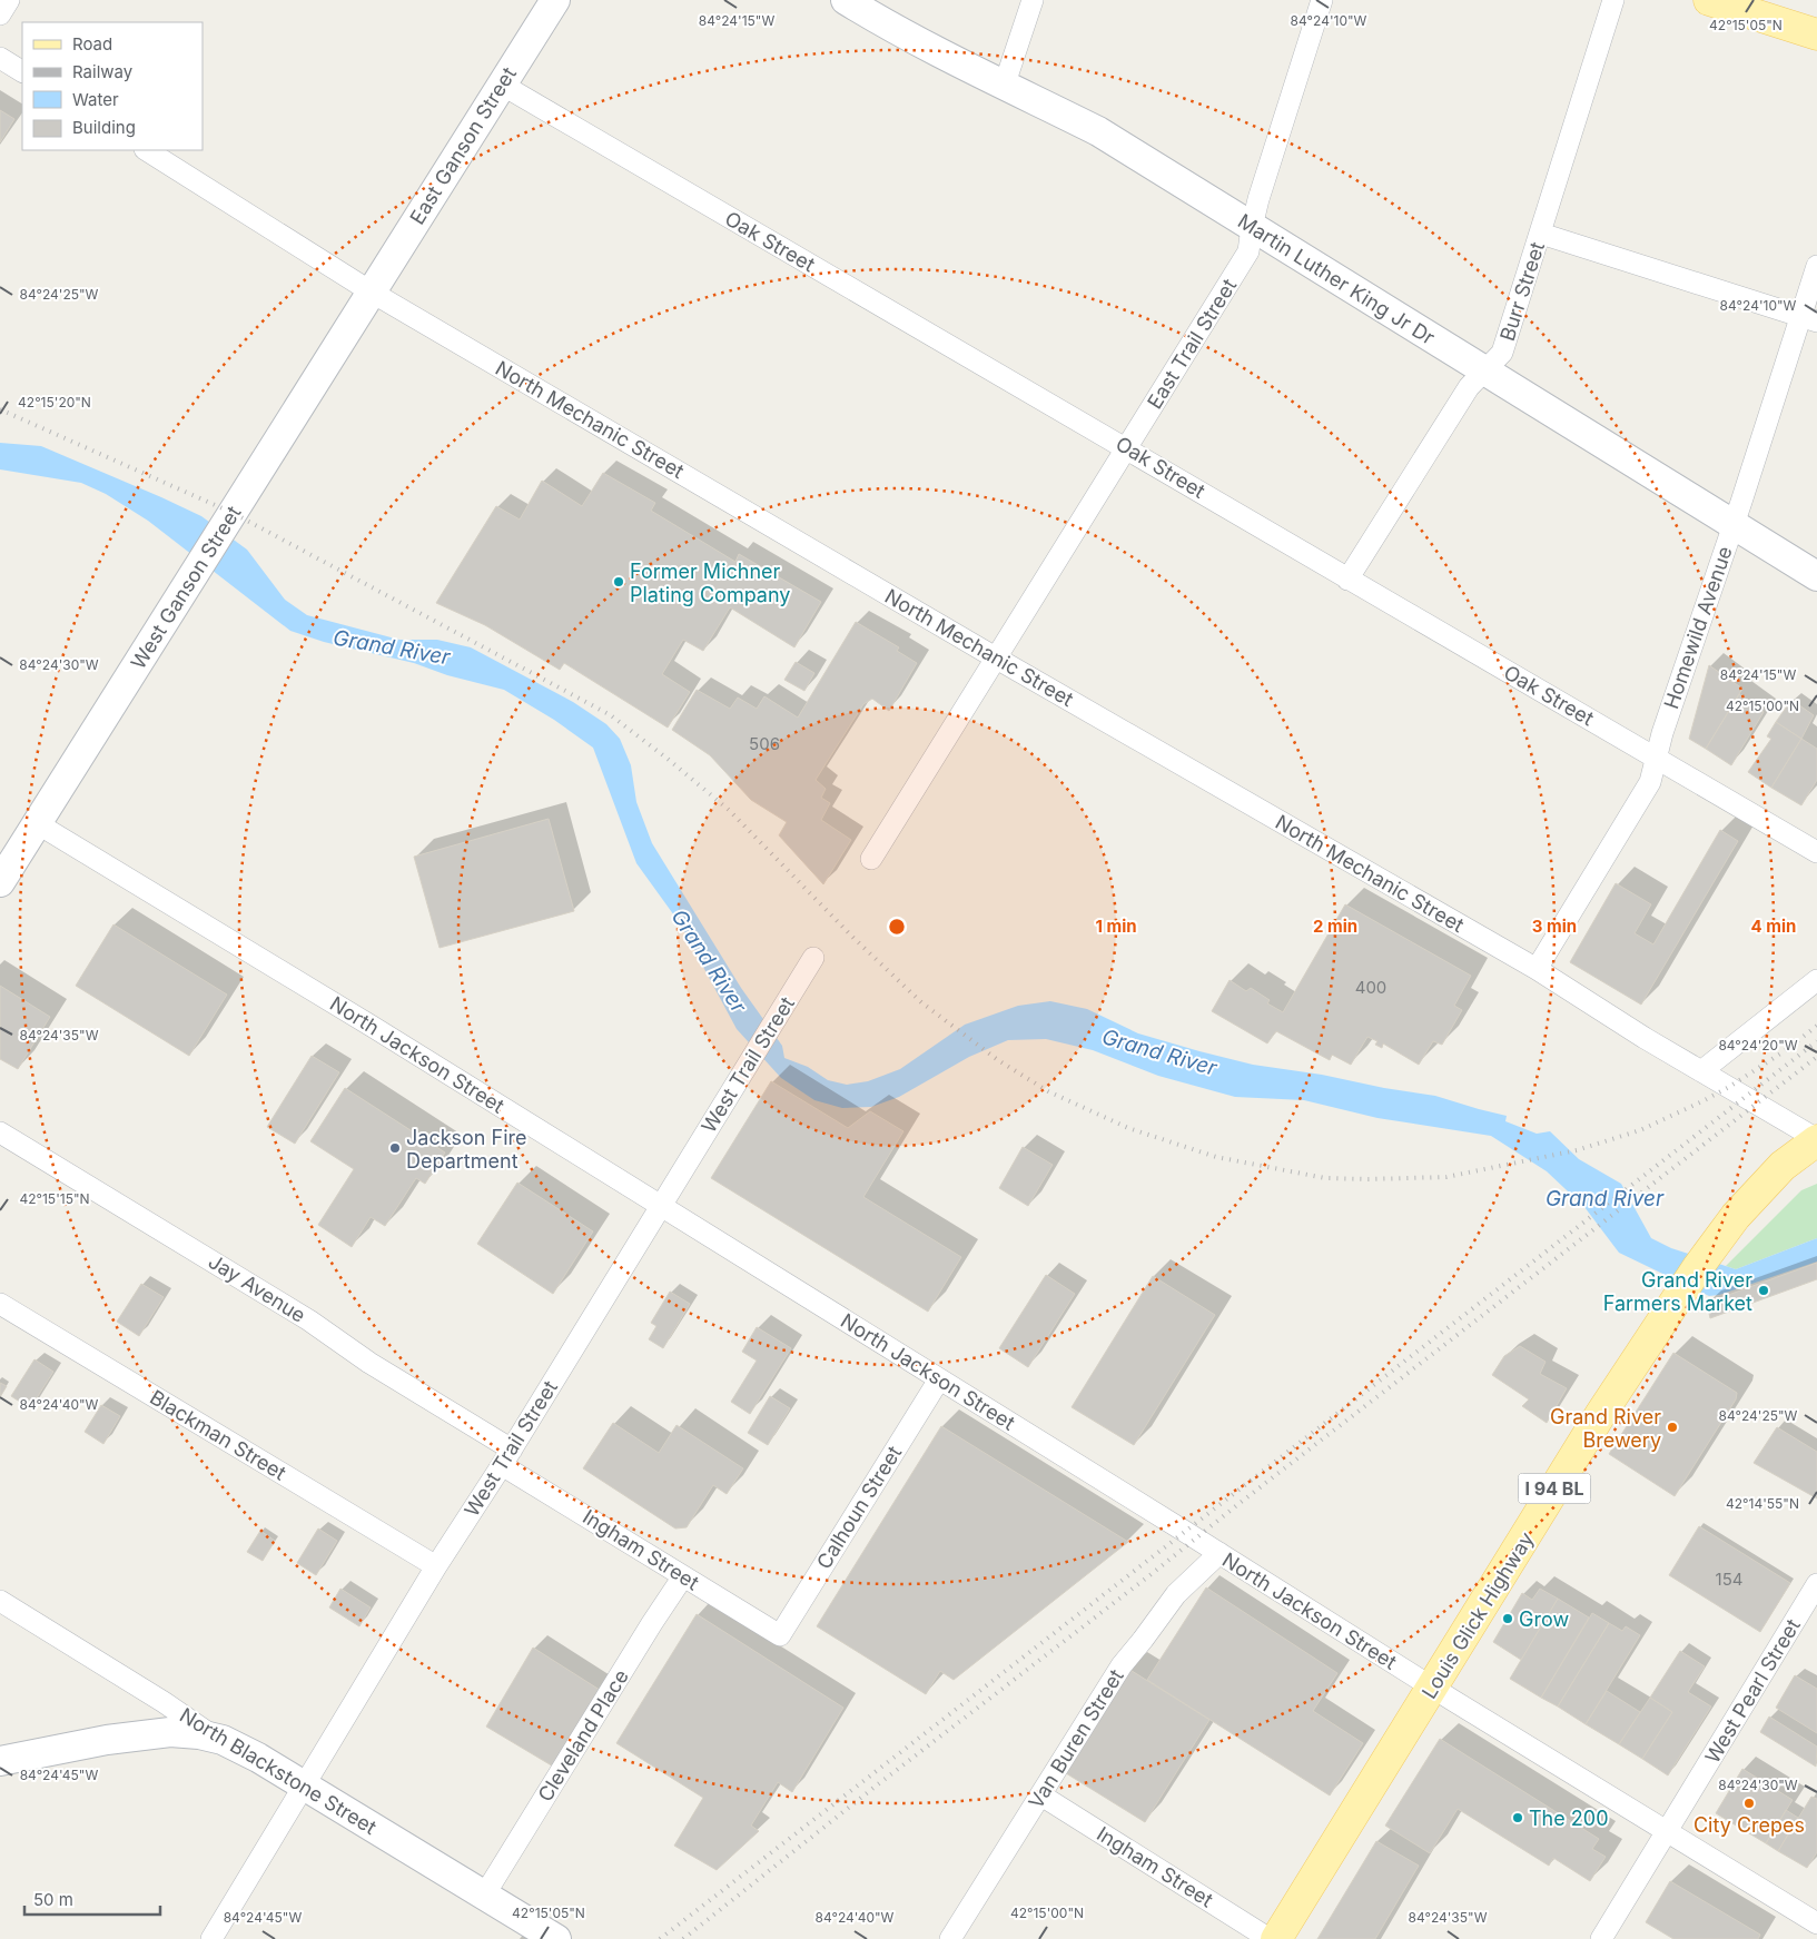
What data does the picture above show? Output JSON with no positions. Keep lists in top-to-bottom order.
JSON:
{
  "streets": {
    "main road": ["I 94 BL", "Louis Glick Highway"],
    "street": [
      "East Ganson Street",
      "Oak Street",
      "Martin Luther King Jr Dr",
      "Burr Street",
      "East Trail Street",
      "North Mechanic Street",
      "West Ganson Street",
      "Homewild Avenue",
      "North Jackson Street",
      "West Trail Street",
      "Jay Avenue",
      "Blackman Street",
      "Calhoun Street",
      "Ingham Street",
      "West Pearl Street",
      "Cleveland Place",
      "Van Buren Street",
      "North Blackstone Street"
    ]
  },
  "crossings": [
    ["East Ganson Street", "Oak Street"],
    ["East Ganson Street", "North Mechanic Street"],
    ["East Ganson Street", "West Ganson Street"],
    ["Oak Street", "Burr Street"],
    ["Oak Street", "East Trail Street"],
    ["Oak Street", "Homewild Avenue"],
    ["Martin Luther King Jr Dr", "Burr Street"],
    ["Martin Luther King Jr Dr", "East Trail Street"],
    ["Martin Luther King Jr Dr", "Homewild Avenue"],
    ["East Trail Street", "North Mechanic Street"],
    ["North Mechanic Street", "West Ganson Street"],
    ["North Mechanic Street", "Homewild Avenue"],
    ["North Mechanic Street", "Louis Glick Highway"],
    ["West Ganson Street", "North Jackson Street"],
    ["North Jackson Street", "West Trail Street"],
    ["North Jackson Street", "Calhoun Street"],
    ["North Jackson Street", "Louis Glick Highway"],
    ["North Jackson Street", "West Pearl Street"],
    ["North Jackson Street", "Van Buren Street"],
    ["West Trail Street", "Jay Avenue"],
    ["West Trail Street", "Blackman Street"],
    ["West Trail Street", "Ingham Street"],
    ["West Trail Street", "North Blackstone Street"],
    ["Jay Avenue", "Ingham Street"],
    ["Calhoun Street", "Ingham Street"],
    ["Ingham Street", "Cleveland Place"],
    ["Ingham Street", "Van Buren Street"],
    ["Cleveland Place", "North Blackstone Street"]
  ],
  "water": ["Grand River"],
  "places": [
    "Former Michner Plating Company",
    "Jackson Fire Department",
    "Grand River Farmers Market",
    "Grand River Brewery",
    "Grow",
    "City Crepes",
    "The 200"
  ],
  "house_numbers": ["506", "400", "154"],
  "legend": [
    "Road",
    "Railway",
    "Water",
    "Building"
  ],
  "scale_bar": "50 m",
  "coordinates": [
    "84°24'15\"W",
    "84°24'10\"W",
    "42°15'05\"N",
    "84°24'25\"W",
    "42°15'20\"N",
    "84°24'30\"W",
    "42°15'00\"N",
    "84°24'35\"W",
    "84°24'20\"W",
    "42°15'15\"N",
    "84°24'40\"W",
    "42°14'55\"N",
    "84°24'45\"W"
  ],
  "rings": [
    "1 min",
    "2 min",
    "3 min",
    "4 min"
  ]
}
